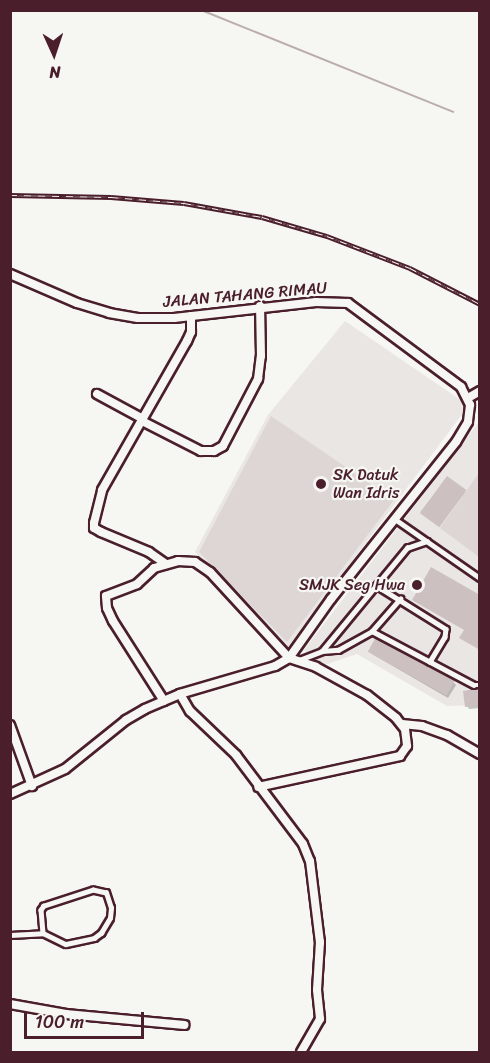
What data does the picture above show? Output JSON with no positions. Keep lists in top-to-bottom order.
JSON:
{
  "streets": {
    "street": ["JALAN TAHANG RIMAU"]
  },
  "places": ["SK Datuk Wan Idris", "SMJK Seg Hwa"],
  "scale_bar": "100 m",
  "north": "bottom"
}
